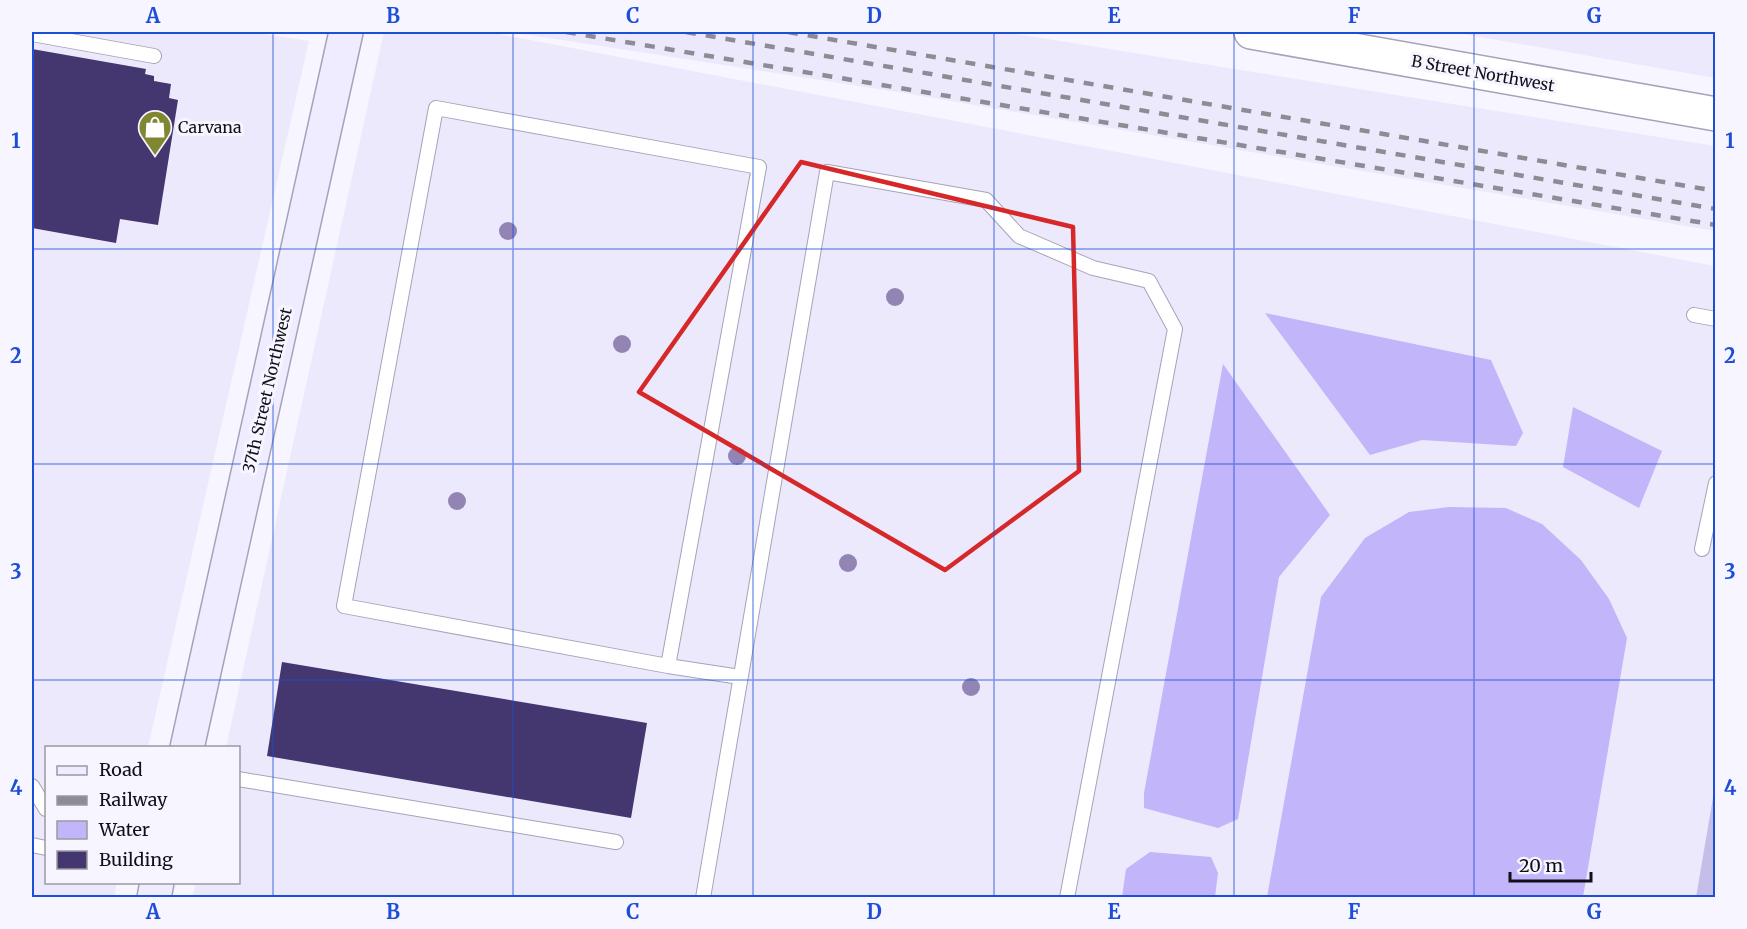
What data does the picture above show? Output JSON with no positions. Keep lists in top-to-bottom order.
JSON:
{
  "streets": {
    "main road": ["37th Street Northwest"],
    "street": ["B Street Northwest"]
  },
  "places": {
    "shop": ["Carvana"]
  },
  "legend": [
    "Road",
    "Railway",
    "Water",
    "Building"
  ],
  "scale_bar": "20 m",
  "grid": {
    "columns": [
      "A",
      "B",
      "C",
      "D",
      "E",
      "F",
      "G"
    ],
    "rows": [
      "1",
      "2",
      "3",
      "4"
    ]
  }
}
